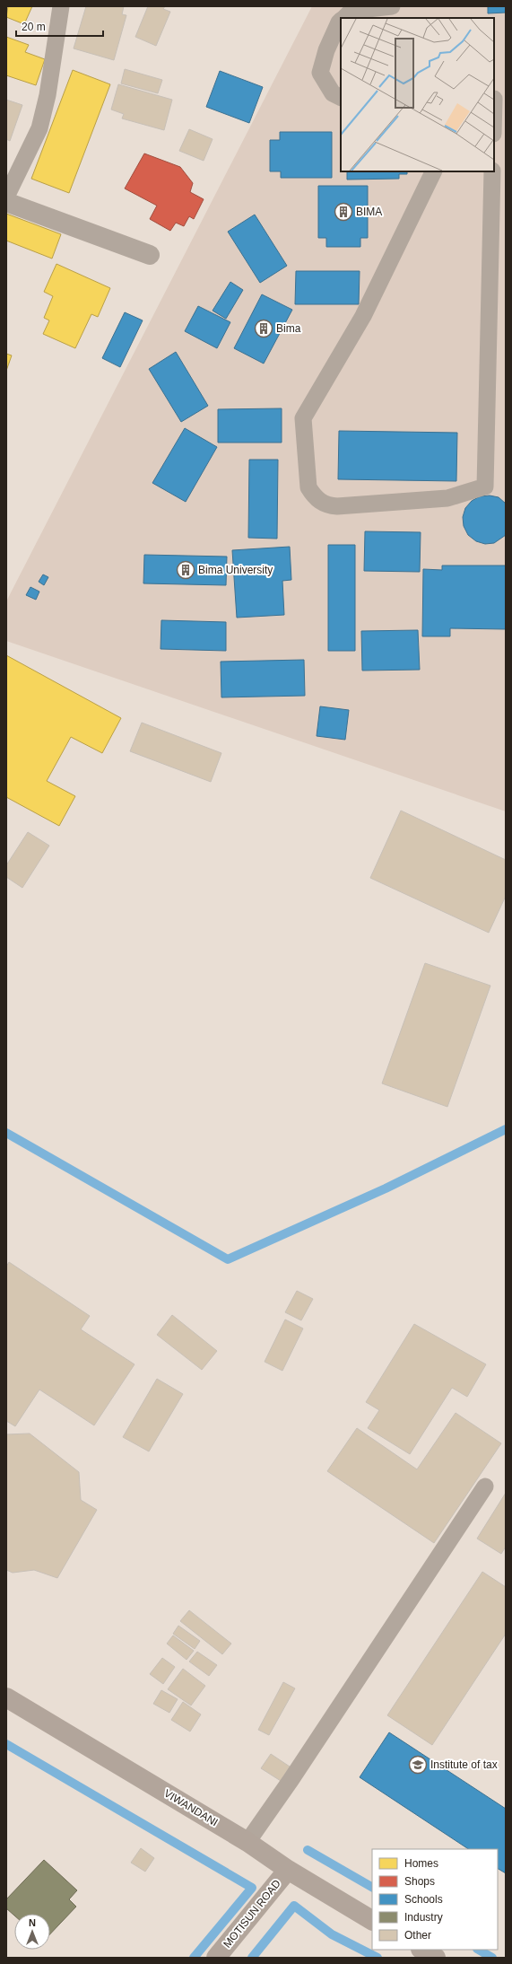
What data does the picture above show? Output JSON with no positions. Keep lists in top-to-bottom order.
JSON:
{
  "streets": {
    "street": ["VIWANDANI", "MOTISUN ROAD"]
  },
  "crossings": [
    ["VIWANDANI", "MOTISUN ROAD"]
  ],
  "places": {
    "building": ["BIMA", "Bima", "Bima University"],
    "school or university": ["Institute of tax"]
  },
  "legend": [
    "Homes",
    "Shops",
    "Schools",
    "Industry",
    "Other"
  ],
  "scale_bar": "20 m",
  "north": "top"
}
